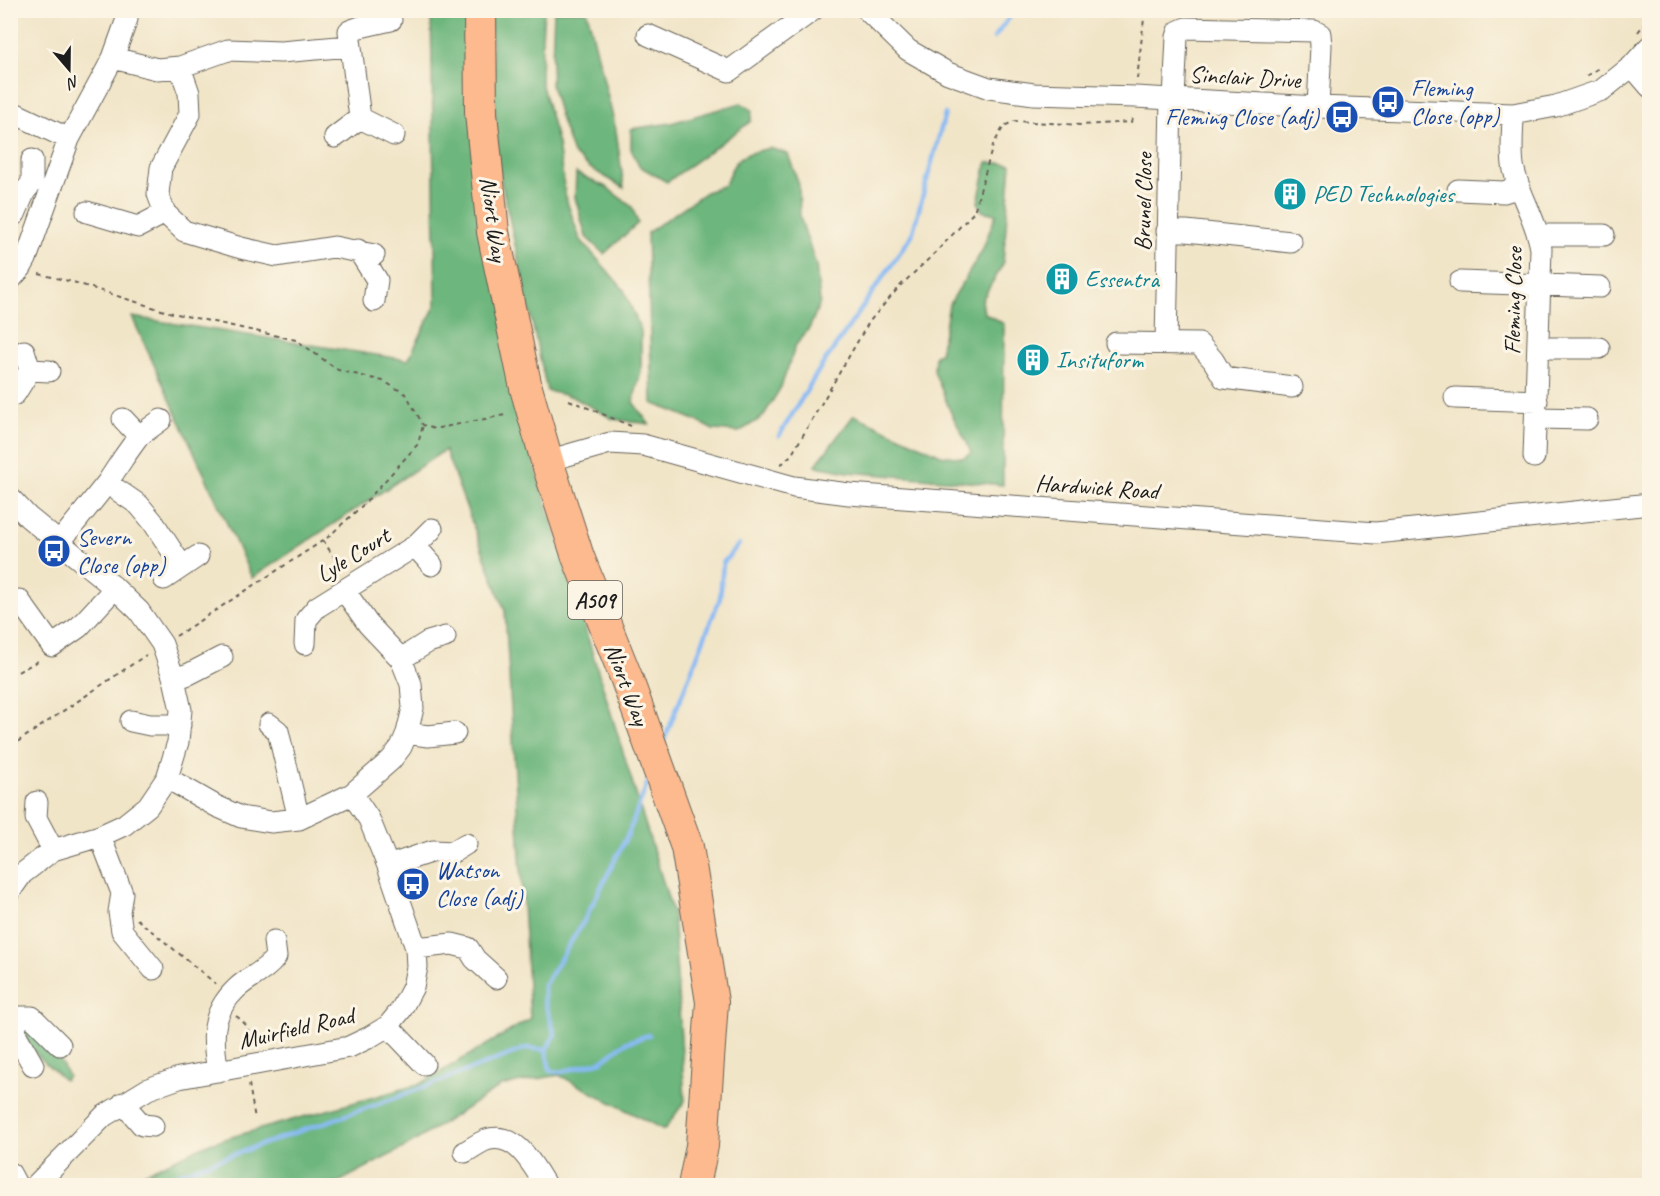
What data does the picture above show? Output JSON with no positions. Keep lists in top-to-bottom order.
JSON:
{
  "streets": {
    "highway": ["Niort Way", "A509"],
    "street": [
      "Sinclair Drive",
      "Brunel Close",
      "Fleming Close",
      "Hardwick Road",
      "Lyle Court",
      "Muirfield Road"
    ]
  },
  "crossings": [
    ["Sinclair Drive", "Brunel Close"],
    ["Sinclair Drive", "Fleming Close"],
    ["Niort Way", "Hardwick Road"]
  ],
  "places": {
    "bus stop": [
      "Fleming Close (opp)",
      "Fleming Close (adj)",
      "Severn Close (opp)",
      "Watson Close (adj)"
    ],
    "building": ["PED Technologies", "Essentra", "Insituform"]
  },
  "north": "bottom"
}
